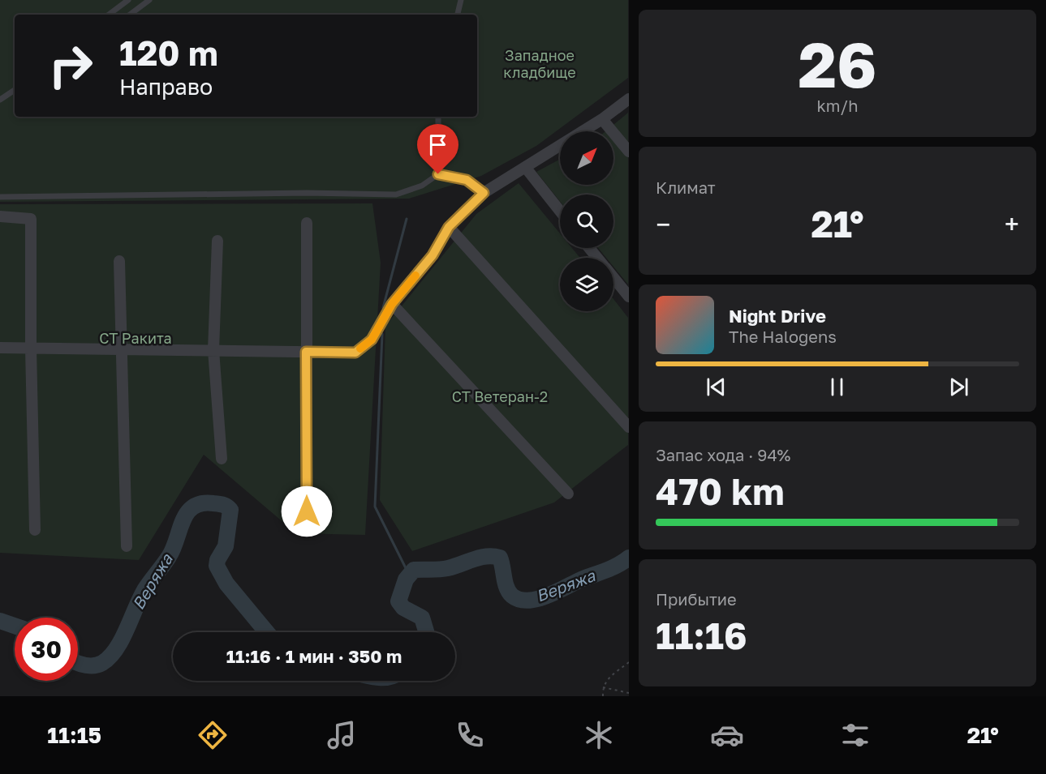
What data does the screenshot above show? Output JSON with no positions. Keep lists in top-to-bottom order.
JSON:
{
  "water": ["Веряжа"],
  "parks": ["Западное кладбище", "СТ Ракита", "СТ Ветеран-2"],
  "north": "top right",
  "page": {
    "tile": [
      ["26", "km/h"],
      "Климат",
      ["Запас хода · 94%", "470 km"],
      ["Прибытие", "11:16"]
    ],
    "turn": ["120 m", "Направо"],
    "heat": ["−", "21°", "+"],
    "song": ["Night Drive", "The Halogens"],
    "limit": "30",
    "trip": "11:16 · 1 мин · 350 m",
    "tabs": ["11:15", "21°"]
  }
}
